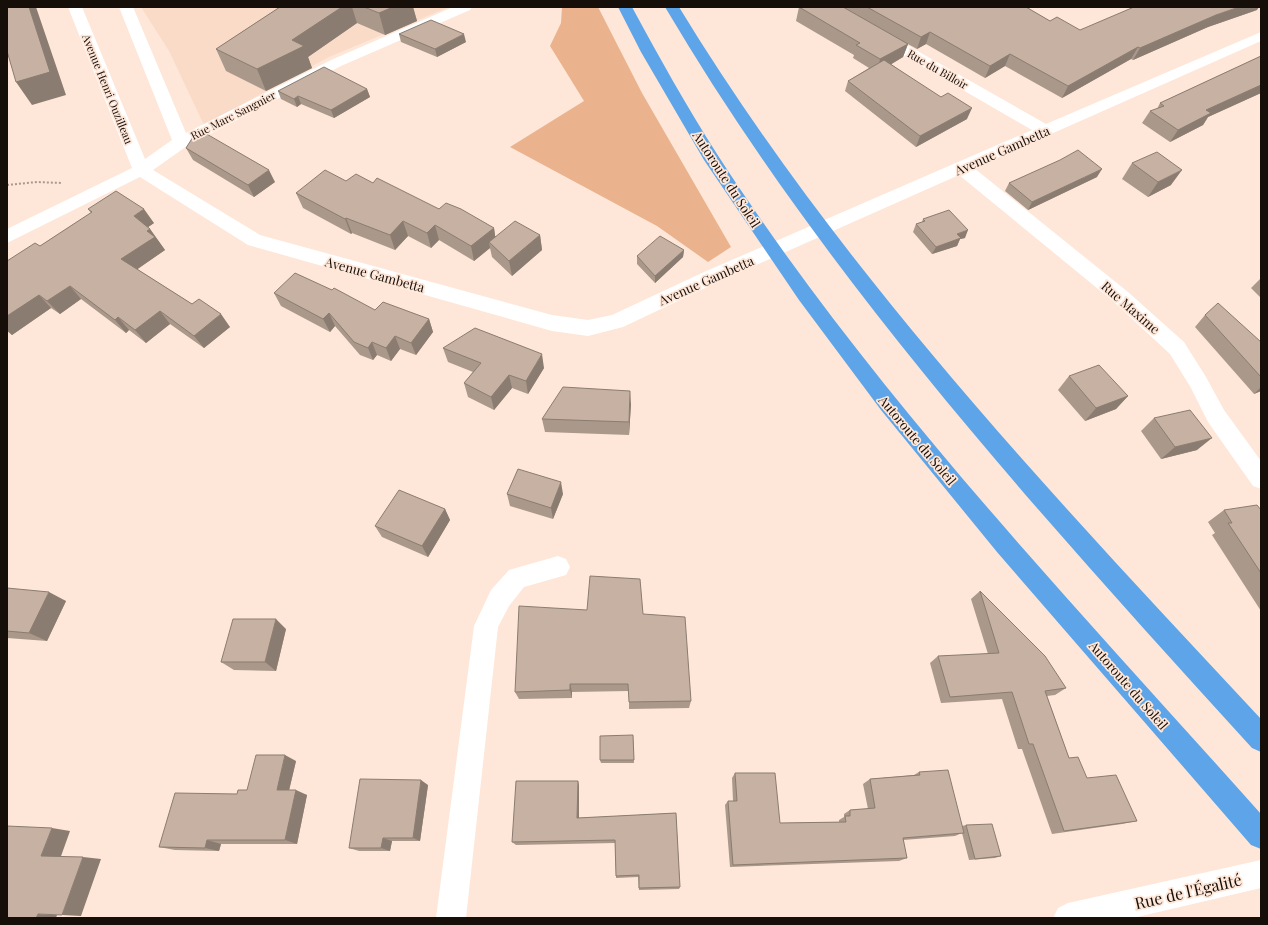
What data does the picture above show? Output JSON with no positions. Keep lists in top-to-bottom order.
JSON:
{
  "streets": {
    "highway": ["Autoroute du Soleil"],
    "street": [
      "Rue du Billoir",
      "Avenue Henri Ouzilleau",
      "Rue Marc Sangnier",
      "Avenue Gambetta",
      "Rue Maxime",
      "Rue de l'Égalité"
    ]
  },
  "crossings": [
    ["Rue du Billoir", "Avenue Gambetta"],
    ["Avenue Henri Ouzilleau", "Rue Marc Sangnier"],
    ["Avenue Henri Ouzilleau", "Avenue Gambetta"],
    ["Rue Marc Sangnier", "Avenue Gambetta"],
    ["Avenue Gambetta", "Rue Maxime"]
  ]
}
